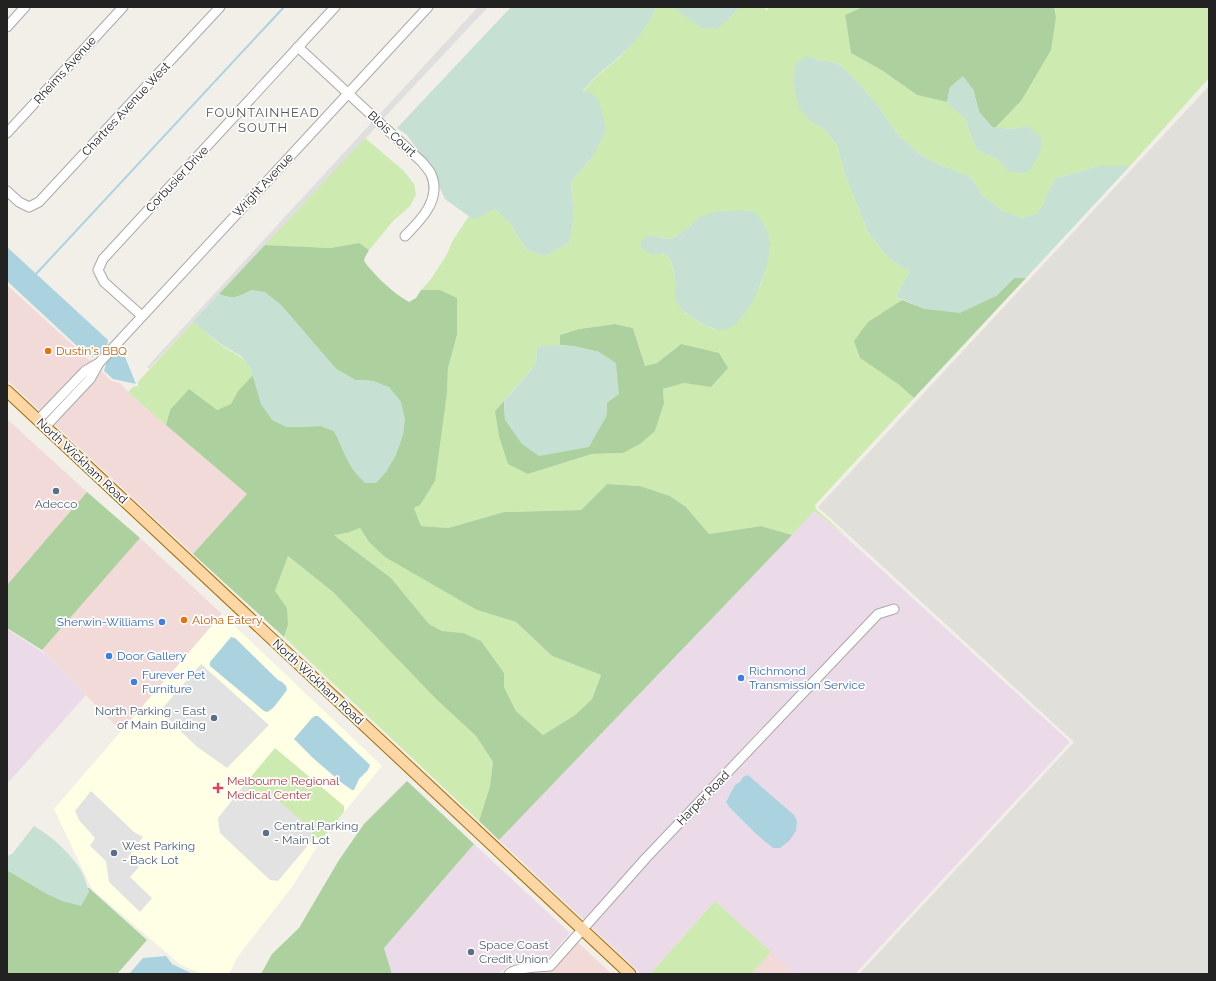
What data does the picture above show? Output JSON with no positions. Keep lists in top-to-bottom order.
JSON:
{
  "streets": {
    "main road": ["North Wickham Road"],
    "street": [
      "Rheims Avenue",
      "Chartres Avenue West",
      "Blois Court",
      "Corbusier Drive",
      "Wright Avenue",
      "Harper Road"
    ]
  },
  "crossings": [
    ["Blois Court", "Corbusier Drive"],
    ["Blois Court", "Wright Avenue"],
    ["Corbusier Drive", "Wright Avenue"],
    ["Wright Avenue", "North Wickham Road"],
    ["North Wickham Road", "Harper Road"]
  ],
  "districts": ["FOUNTAINHEAD SOUTH"],
  "places": {
    "other": [
      "Dustin's BBQ",
      "Adecco",
      "Aloha Eatery",
      "Sherwin-Williams",
      "Door Gallery",
      "Richmond Transmission Service",
      "Furever Pet Furniture",
      "North Parking - East of Main Building",
      "Central Parking - Main Lot",
      "West Parking - Back Lot",
      "Space Coast Credit Union"
    ],
    "health": ["Melbourne Regional Medical Center"]
  }
}
